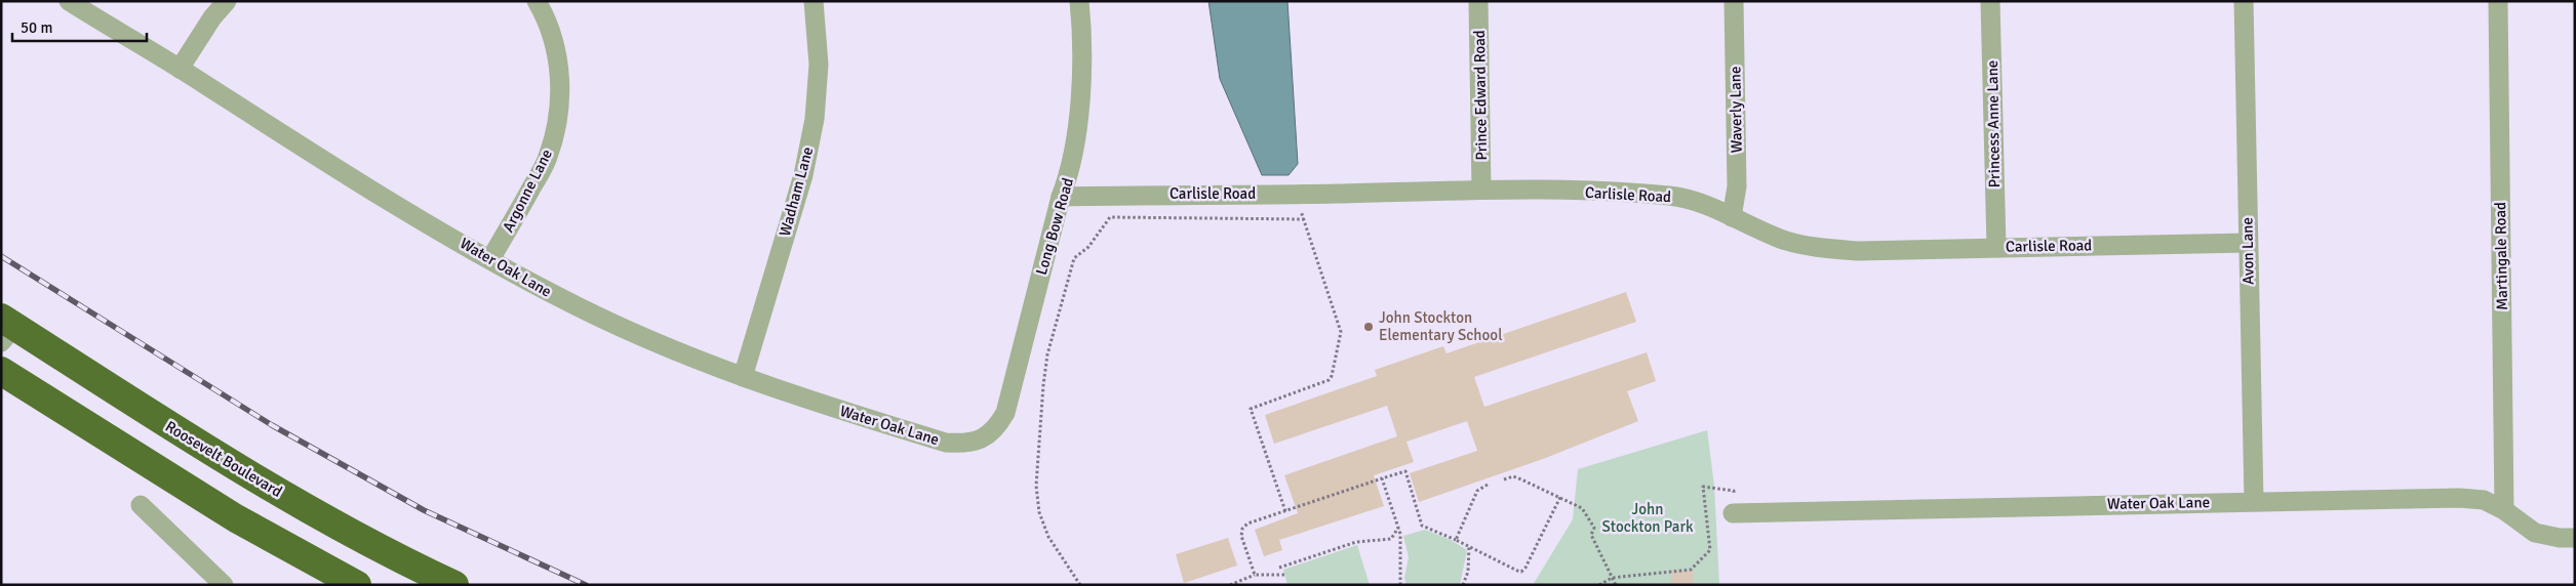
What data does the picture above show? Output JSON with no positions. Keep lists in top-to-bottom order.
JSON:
{
  "streets": {
    "highway": ["Roosevelt Boulevard"],
    "street": [
      "Prince Edward Road",
      "Waverly Lane",
      "Princess Anne Lane",
      "Argonne Lane",
      "Wadham Lane",
      "Carlisle Road",
      "Long Bow Road",
      "Avon Lane",
      "Martingale Road",
      "Water Oak Lane"
    ]
  },
  "crossings": [
    ["Prince Edward Road", "Carlisle Road"],
    ["Waverly Lane", "Carlisle Road"],
    ["Princess Anne Lane", "Carlisle Road"],
    ["Argonne Lane", "Water Oak Lane"],
    ["Wadham Lane", "Water Oak Lane"],
    ["Carlisle Road", "Long Bow Road"],
    ["Carlisle Road", "Avon Lane"],
    ["Long Bow Road", "Water Oak Lane"],
    ["Avon Lane", "Water Oak Lane"],
    ["Martingale Road", "Water Oak Lane"]
  ],
  "parks": ["John Stockton Park"],
  "places": ["John Stockton Elementary School"],
  "scale_bar": "50 m"
}
